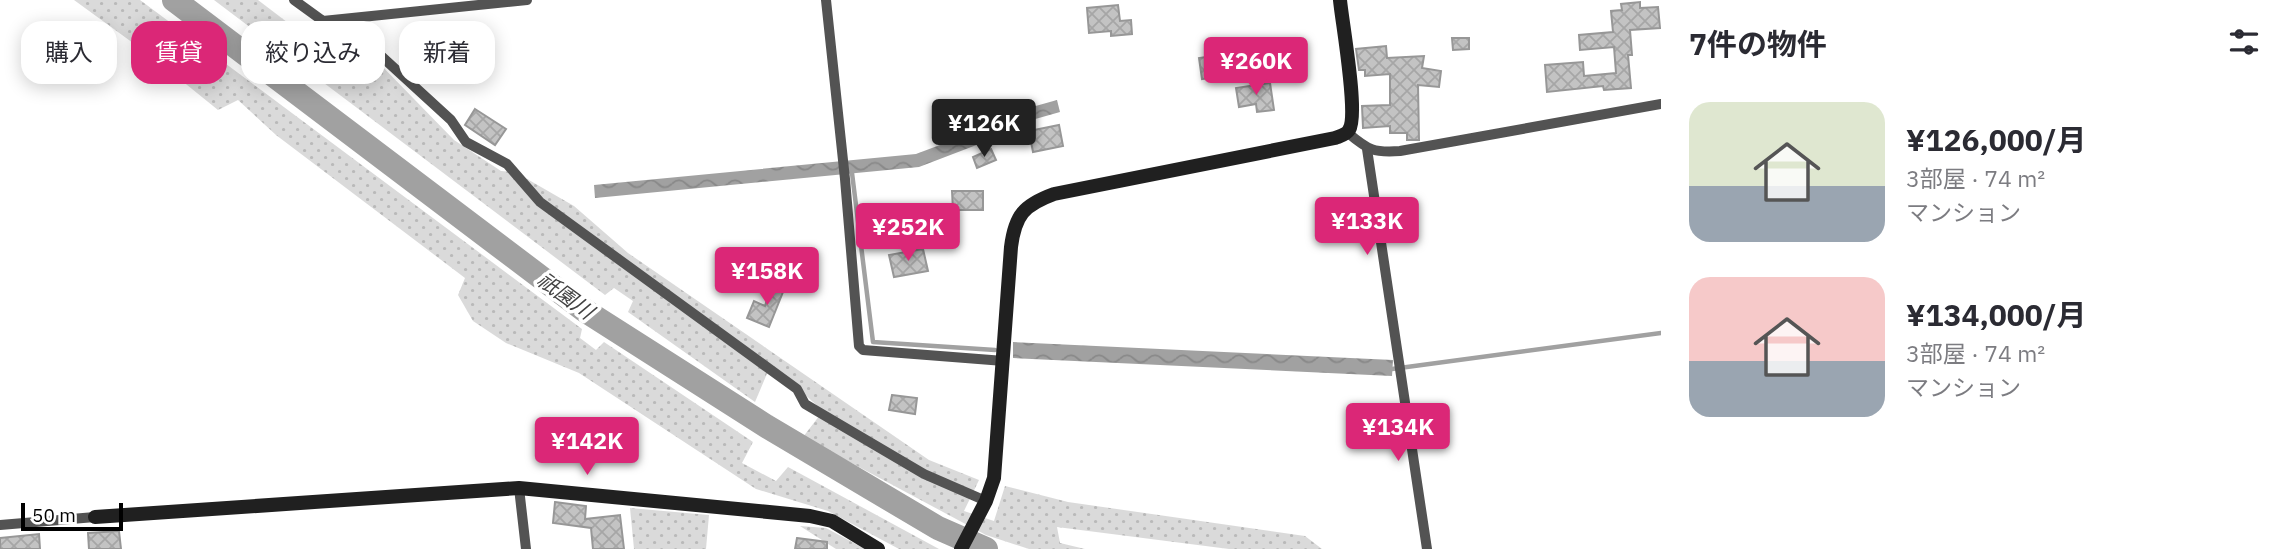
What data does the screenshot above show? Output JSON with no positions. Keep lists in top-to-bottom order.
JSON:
{
  "water": ["祇園川"],
  "scale_bar": "50 m",
  "page": {
    "heading": "7件の物件",
    "chip": [
      "購入",
      "賃貸",
      "絞り込み",
      "新着"
    ],
    "price": [
      "¥260K",
      "¥126K",
      "¥133K",
      "¥252K",
      "¥158K",
      "¥134K",
      "¥142K"
    ],
    "list": [
      {
        "name": "¥126,000/月",
        "note": "3部屋 · 74 m² · マンション"
      },
      {
        "name": "¥134,000/月",
        "note": "3部屋 · 74 m² · マンション"
      }
    ],
    "scale": "50 m"
  }
}
